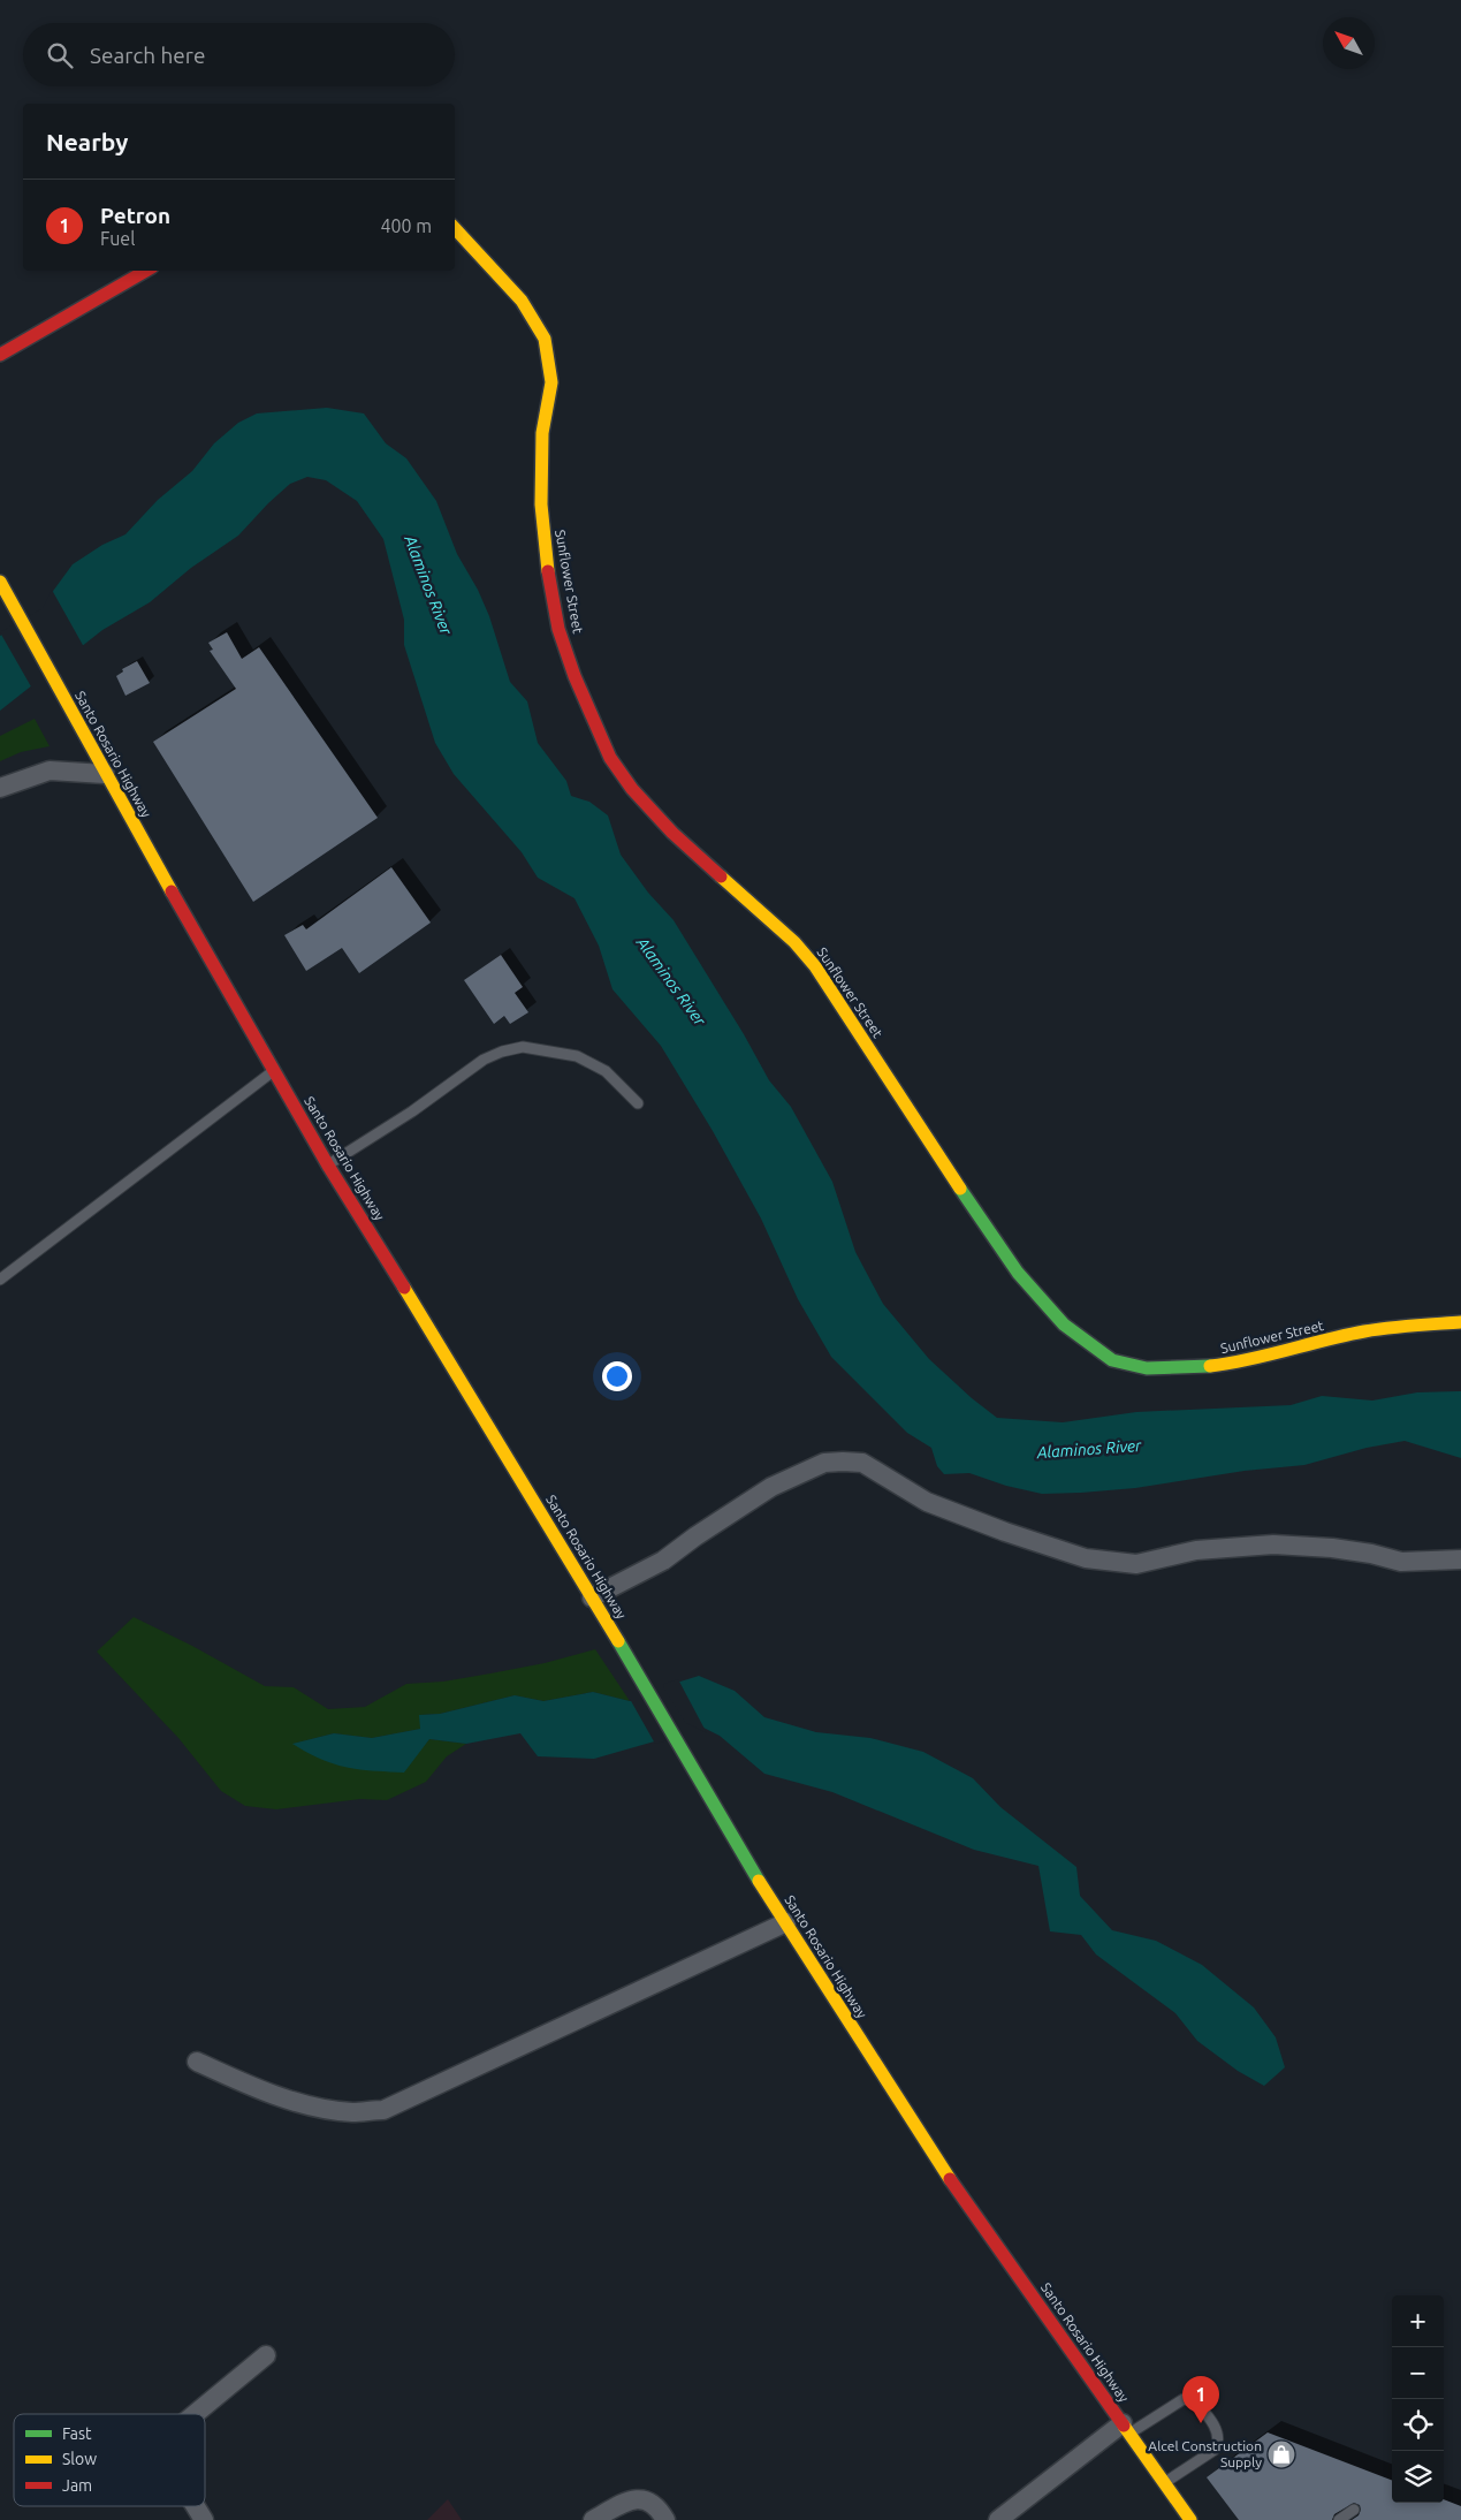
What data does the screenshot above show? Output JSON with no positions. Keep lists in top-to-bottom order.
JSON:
{
  "streets": {
    "main road": ["Sunflower Street", "Santo Rosario Highway"]
  },
  "water": ["Alaminos River"],
  "places": {
    "shop": ["Alcel Construction Supply"]
  },
  "legend": ["Fast", "Slow", "Jam"],
  "north": "top left",
  "page": {
    "search": "Search here",
    "heading": "Nearby",
    "list": [
      {
        "mark": "1",
        "name": "Petron",
        "note": "Fuel",
        "value": "400 m"
      }
    ],
    "map_buttons": ["+", "−"],
    "pins": "1"
  }
}
